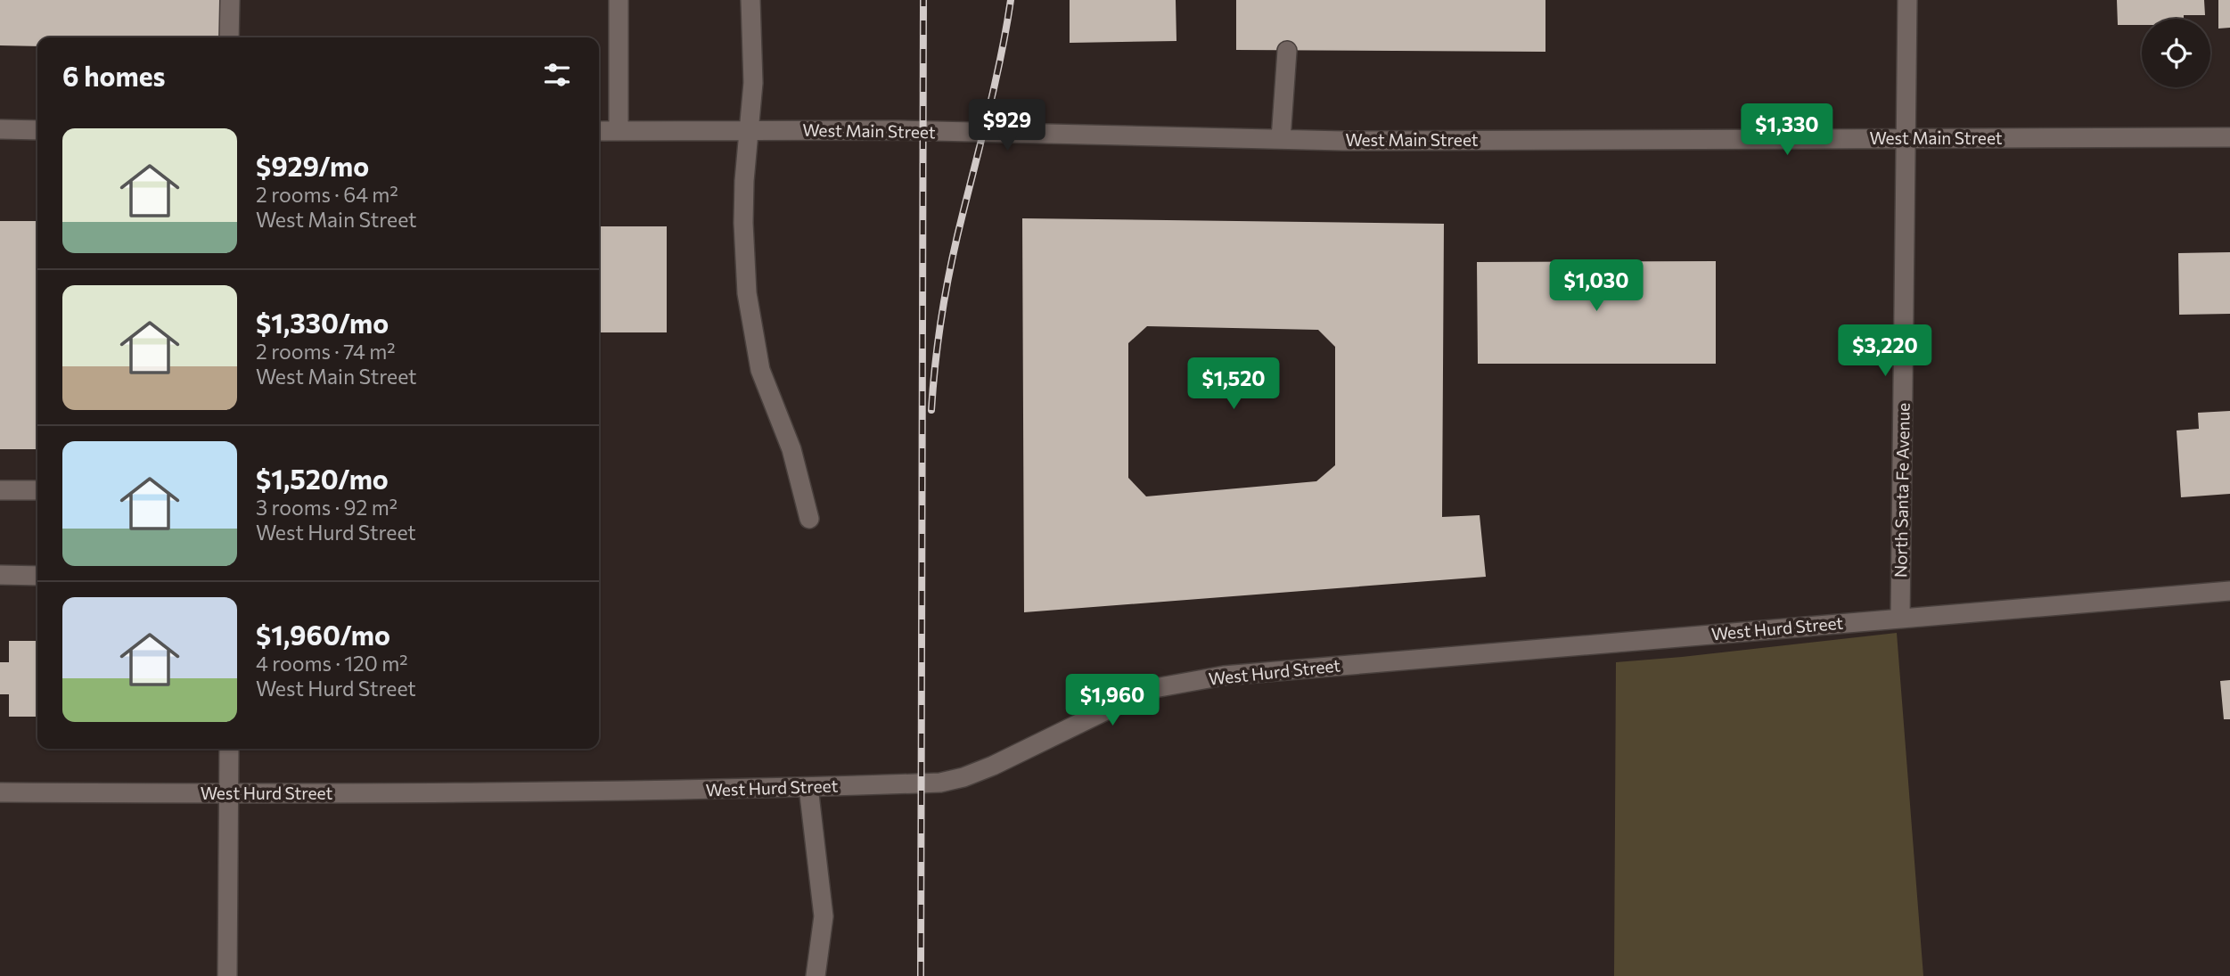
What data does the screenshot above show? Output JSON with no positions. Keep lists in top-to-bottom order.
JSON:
{
  "streets": {
    "street": ["West Main Street", "North Santa Fe Avenue", "West Hurd Street"]
  },
  "crossings": [
    ["West Main Street", "North Santa Fe Avenue"],
    ["North Santa Fe Avenue", "West Hurd Street"]
  ],
  "page": {
    "heading": "6 homes",
    "price": [
      "$929",
      "$1,330",
      "$1,030",
      "$3,220",
      "$1,520",
      "$1,960"
    ],
    "list": [
      {
        "name": "$929/mo",
        "note": "2 rooms · 64 m² · West Main Street"
      },
      {
        "name": "$1,330/mo",
        "note": "2 rooms · 74 m² · West Main Street"
      },
      {
        "name": "$1,520/mo",
        "note": "3 rooms · 92 m² · West Hurd Street"
      },
      {
        "name": "$1,960/mo",
        "note": "4 rooms · 120 m² · West Hurd Street"
      }
    ]
  }
}
